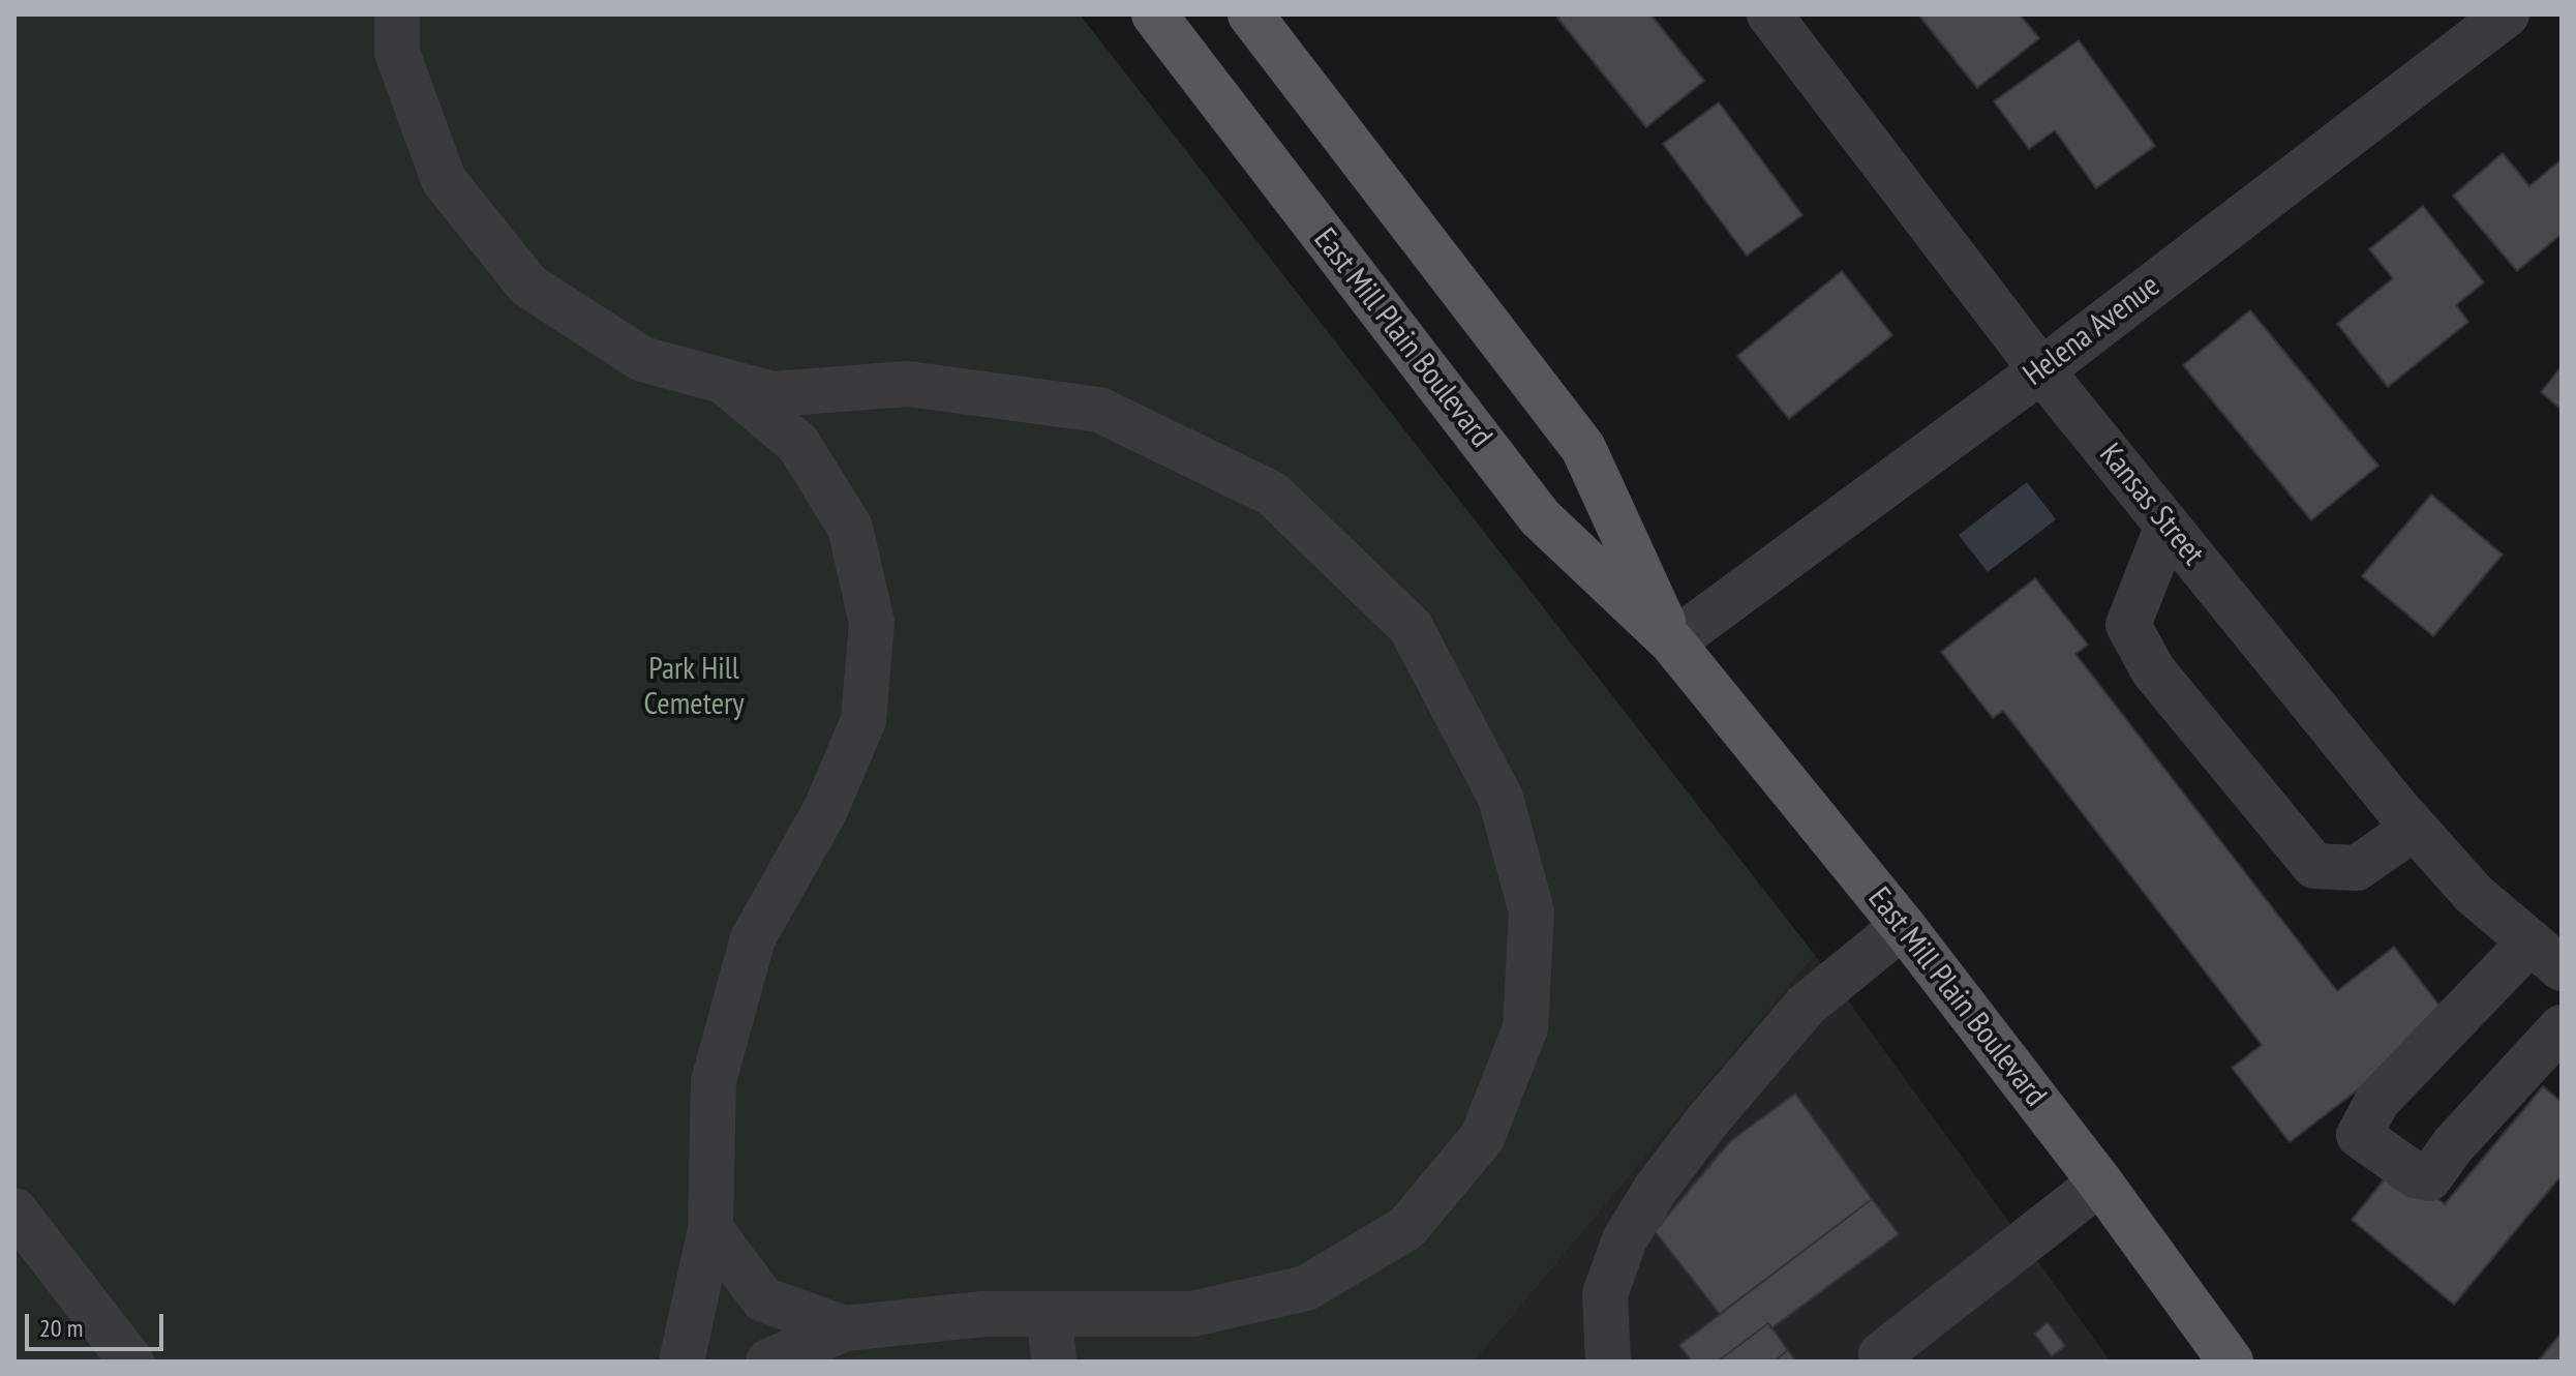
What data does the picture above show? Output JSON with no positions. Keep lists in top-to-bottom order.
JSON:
{
  "streets": {
    "main road": ["East Mill Plain Boulevard"],
    "street": ["Helena Avenue", "Kansas Street"]
  },
  "crossings": [
    ["Helena Avenue", "East Mill Plain Boulevard"],
    ["Helena Avenue", "Kansas Street"]
  ],
  "parks": ["Park Hill Cemetery"],
  "scale_bar": "20 m"
}
